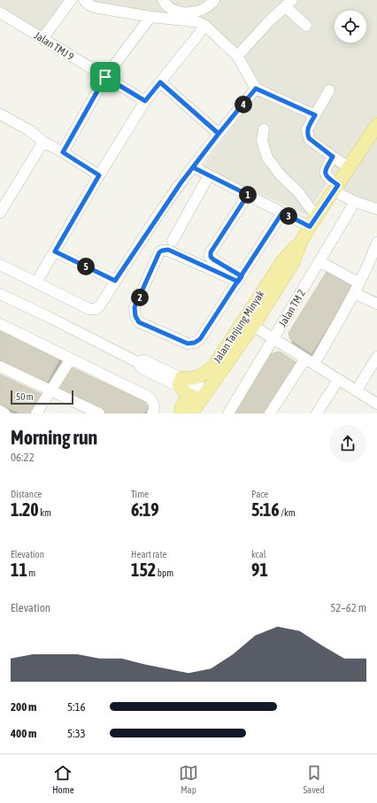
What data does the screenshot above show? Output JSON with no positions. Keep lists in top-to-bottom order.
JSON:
{
  "streets": {
    "main road": ["Jalan Tanjung Minyak"],
    "street": ["Jalan TMJ 9", "Jalan TM 2"]
  },
  "scale_bar": "50 m",
  "page": {
    "pins": [
      "4",
      "1",
      "3",
      "5",
      "2"
    ],
    "scale": "50 m",
    "heading": ["Morning run", "06:22"],
    "stats": [
      ["Distance", "1.20 km"],
      ["Time", "6:19"],
      ["Pace", "5:16 /km"],
      ["Elevation", "11 m"],
      ["Heart rate", "152 bpm"],
      ["kcal", "91"]
    ],
    "chart": ["Elevation", "52–62 m"],
    "list": [
      {
        "name": "200 m",
        "note": "5:16"
      },
      {
        "name": "400 m",
        "note": "5:33"
      }
    ],
    "tabs": ["Home", "Map", "Saved"]
  }
}
